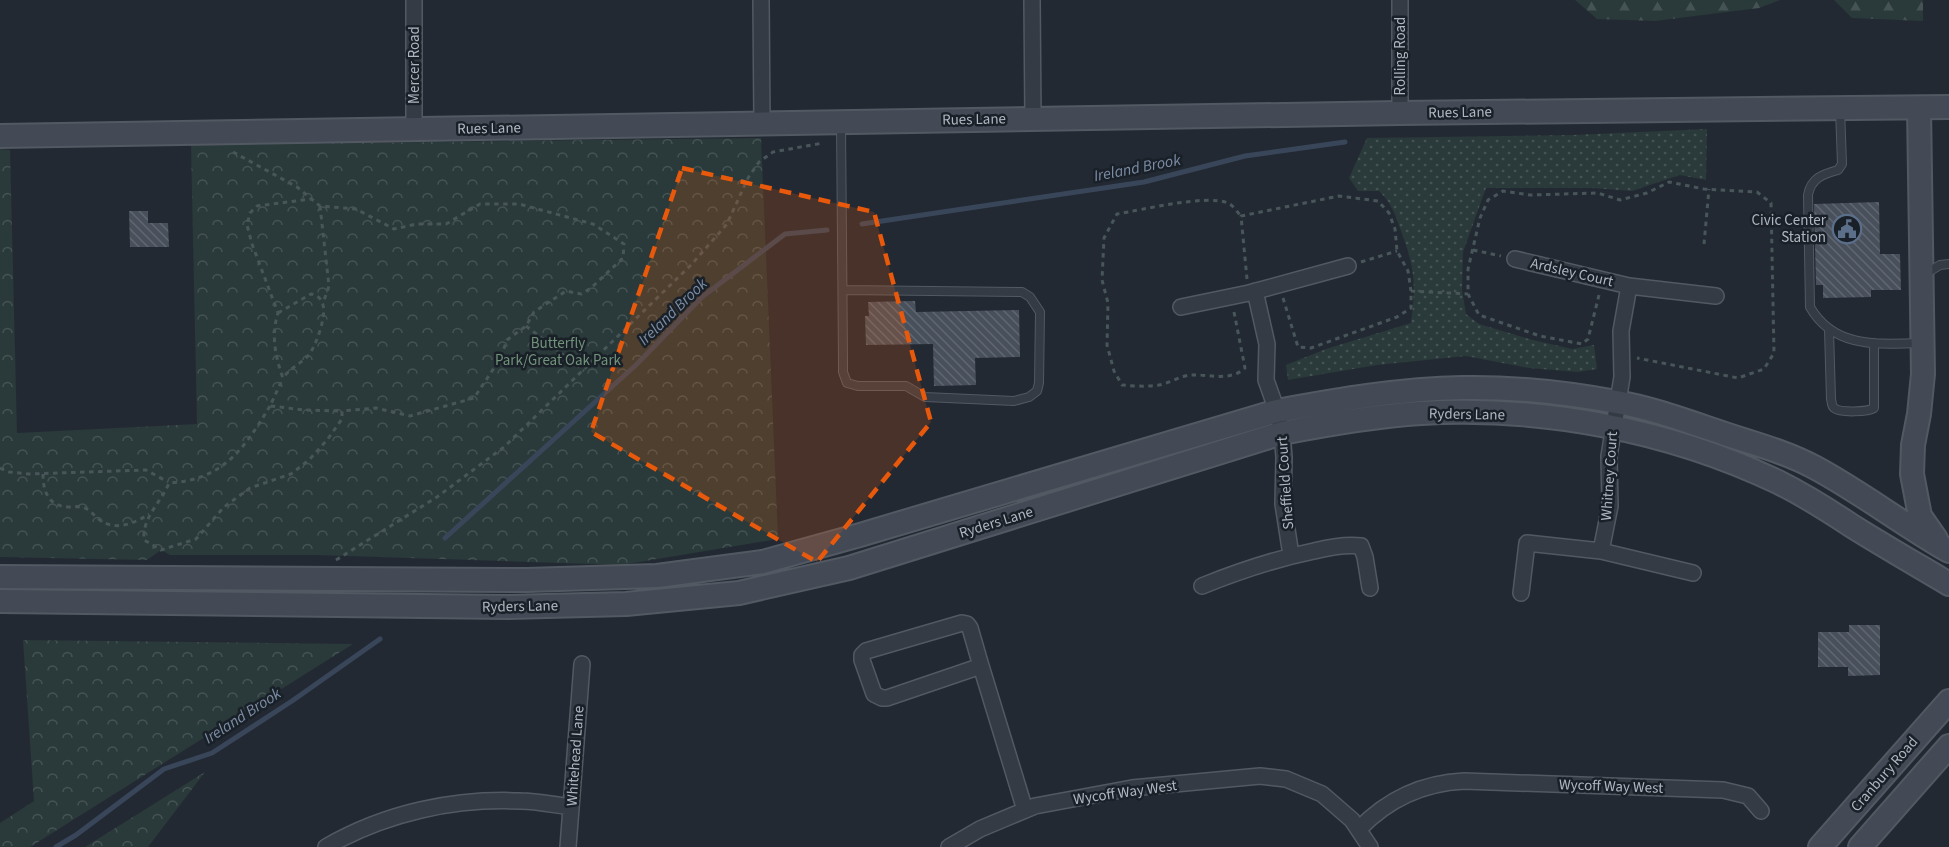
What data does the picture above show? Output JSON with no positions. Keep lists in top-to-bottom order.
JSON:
{
  "streets": {
    "main road": ["Rues Lane", "Ryders Lane", "Cranbury Road"],
    "street": [
      "Rolling Road",
      "Mercer Road",
      "Ardsley Court",
      "Whitney Court",
      "Sheffield Court",
      "Whitehead Lane",
      "Wycoff Way West"
    ]
  },
  "crossings": [
    ["Rolling Road", "Rues Lane"],
    ["Mercer Road", "Rues Lane"],
    ["Ardsley Court", "Ryders Lane"],
    ["Ardsley Court", "Whitney Court"],
    ["Ryders Lane", "Whitney Court"],
    ["Ryders Lane", "Sheffield Court"]
  ],
  "water": ["Ireland Brook"],
  "parks": ["Butterfly Park/Great Oak Park"],
  "places": {
    "public building": ["Civic Center Station"]
  }
}
